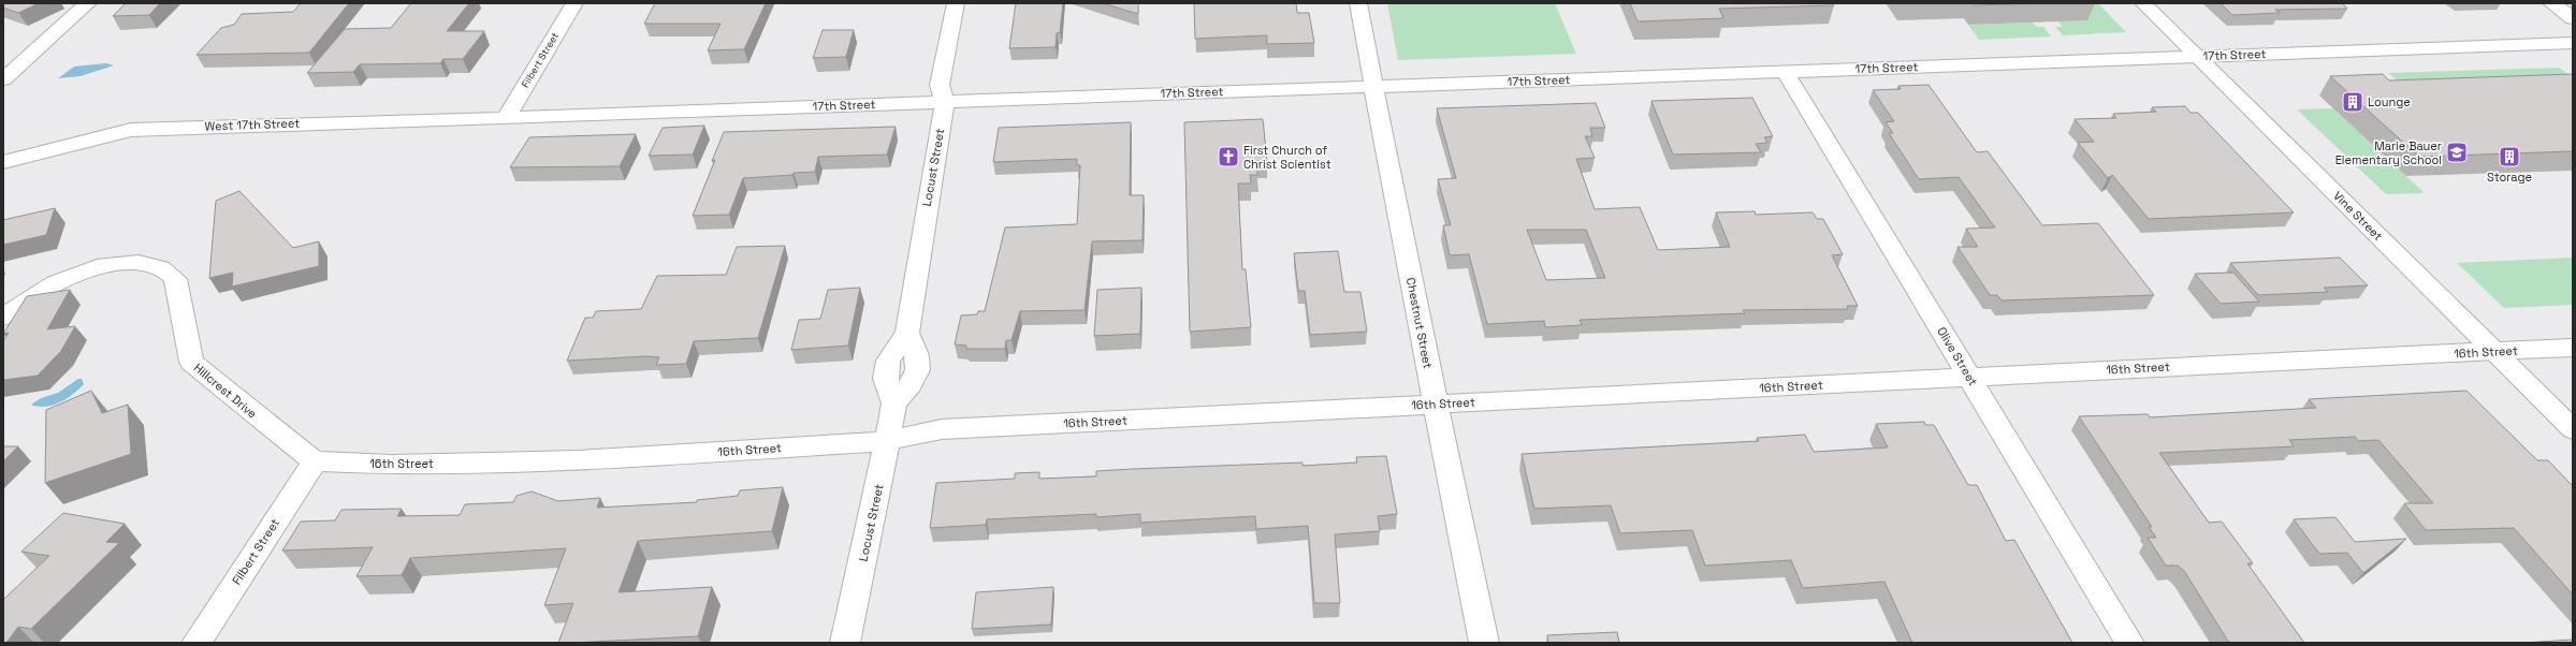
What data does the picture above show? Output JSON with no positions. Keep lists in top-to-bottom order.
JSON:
{
  "streets": {
    "street": [
      "17th Street",
      "Filbert Street",
      "West 17th Street",
      "Locust Street",
      "Vine Street",
      "Chestnut Street",
      "16th Street",
      "Olive Street",
      "Hillcrest Drive"
    ]
  },
  "crossings": [
    ["17th Street", "Filbert Street"],
    ["17th Street", "West 17th Street"],
    ["17th Street", "Locust Street"],
    ["17th Street", "Vine Street"],
    ["17th Street", "Chestnut Street"],
    ["17th Street", "Olive Street"],
    ["Filbert Street", "West 17th Street"],
    ["Filbert Street", "16th Street"],
    ["Filbert Street", "Hillcrest Drive"],
    ["Locust Street", "16th Street"],
    ["Vine Street", "16th Street"],
    ["Chestnut Street", "16th Street"],
    ["16th Street", "Olive Street"],
    ["16th Street", "Hillcrest Drive"]
  ],
  "places": {
    "building": ["Lounge", "Storage"],
    "school or university": ["Marie Bauer Elementary School"],
    "church": ["First Church of Christ Scientist"]
  }
}
